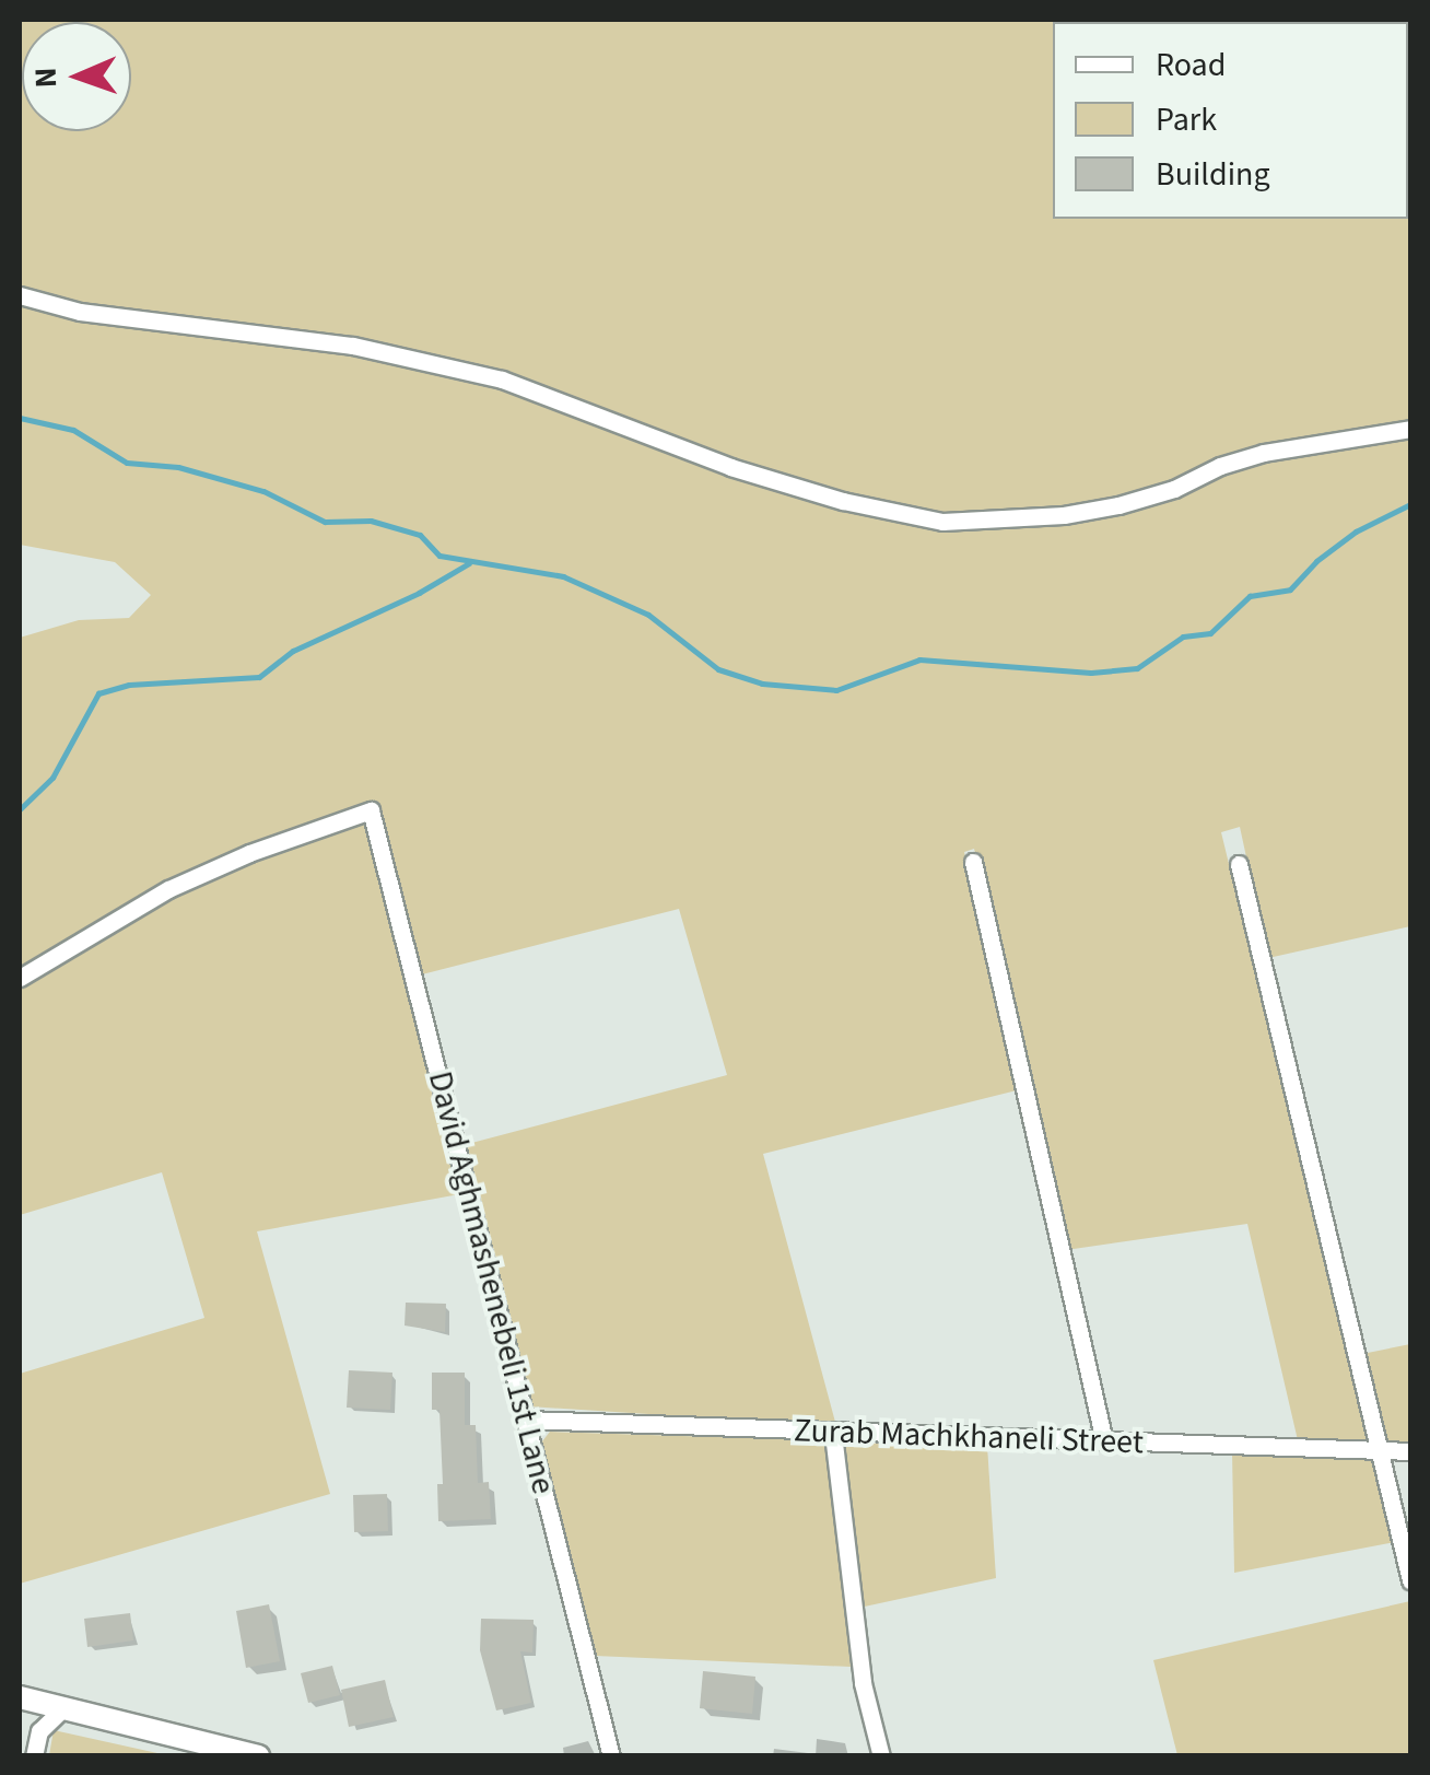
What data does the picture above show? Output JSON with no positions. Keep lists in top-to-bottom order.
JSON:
{
  "streets": {
    "street": ["David Aghmashenebeli 1st Lane", "Zurab Machkhaneli Street"]
  },
  "crossings": [
    ["David Aghmashenebeli 1st Lane", "Zurab Machkhaneli Street"]
  ],
  "legend": ["Road", "Park", "Building"],
  "north": "left"
}
